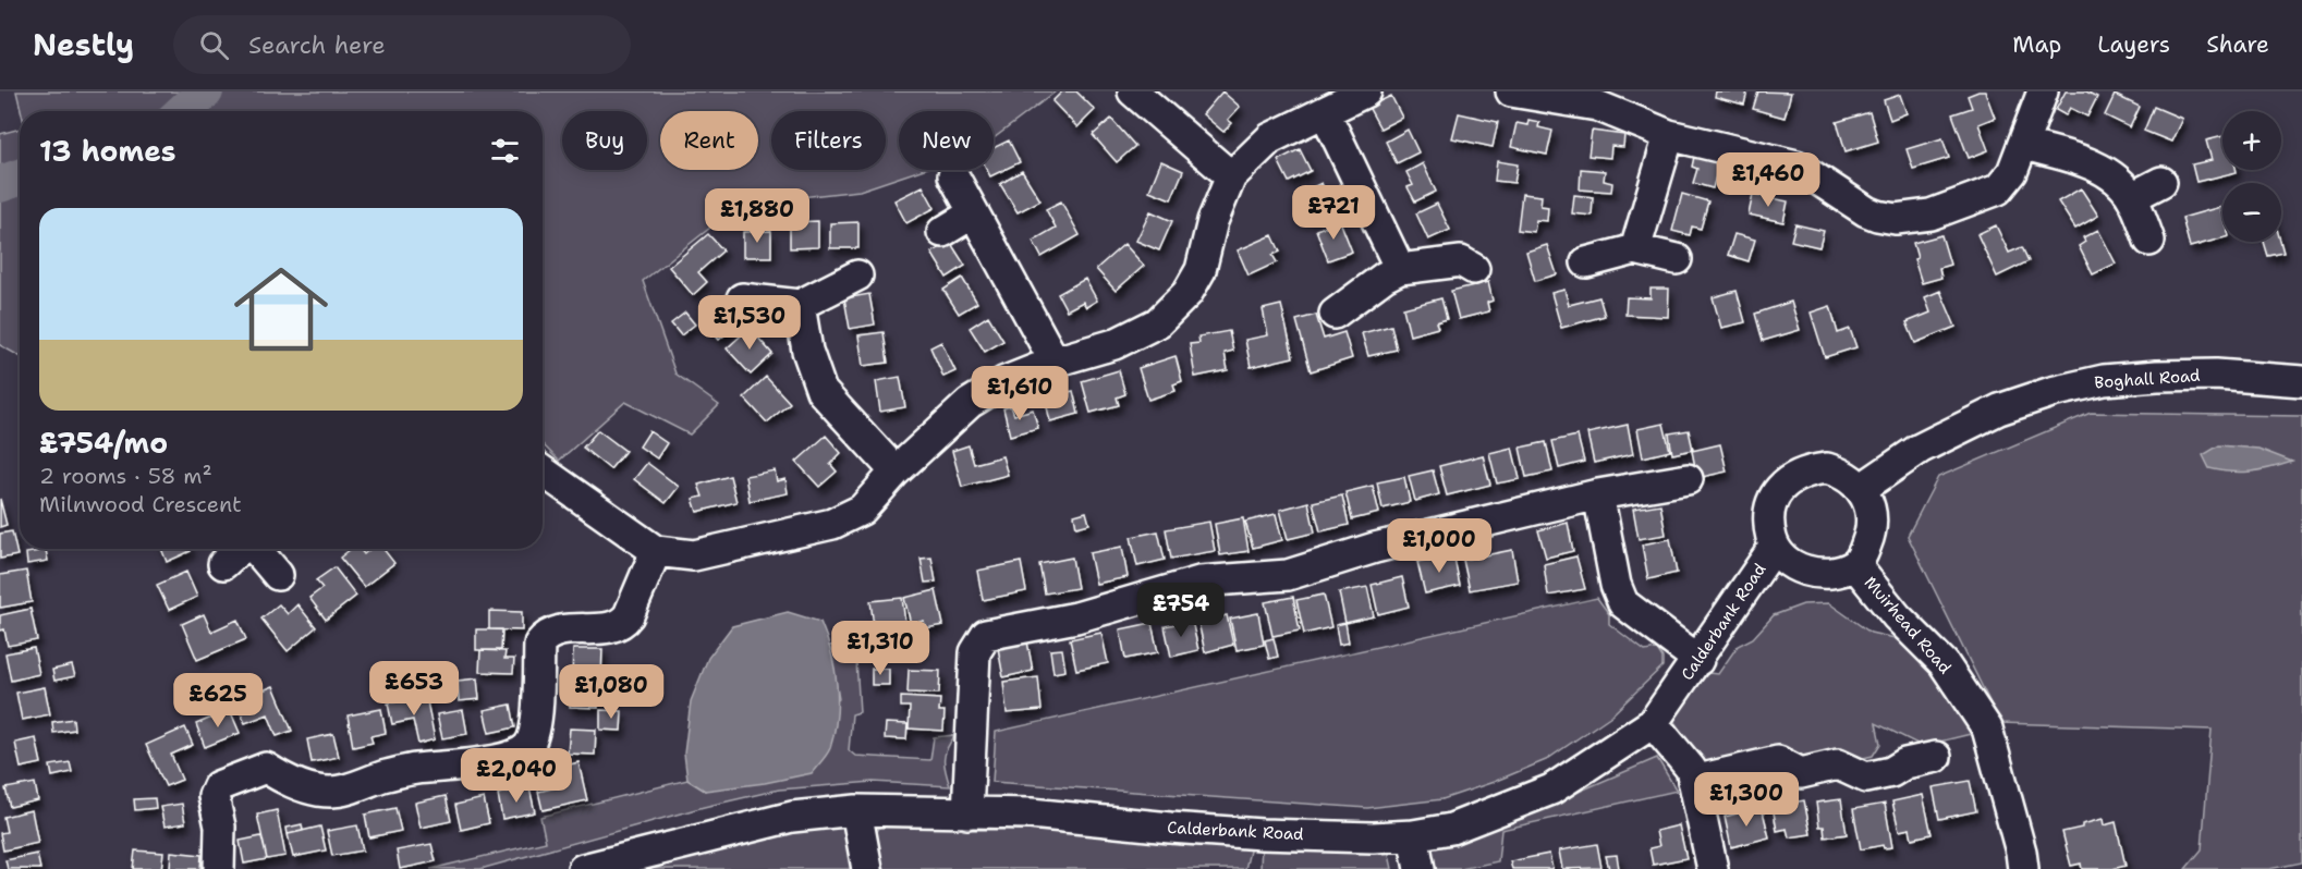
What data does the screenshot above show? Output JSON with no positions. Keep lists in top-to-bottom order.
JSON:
{
  "streets": {
    "street": ["Boghall Road", "Calderbank Road", "Muirhead Road"]
  },
  "crossings": [
    ["Boghall Road", "Calderbank Road"],
    ["Boghall Road", "Muirhead Road"],
    ["Calderbank Road", "Muirhead Road"]
  ],
  "page": {
    "header": "Nestly",
    "search": "Search here",
    "nav": ["Map", "Layers", "Share"],
    "map_buttons": ["+", "−"],
    "chip": [
      "Buy",
      "Rent",
      "Filters",
      "New"
    ],
    "heading": "13 homes",
    "price": [
      "£1,460",
      "£721",
      "£1,880",
      "£1,530",
      "£1,610",
      "£1,000",
      "£754",
      "£1,310",
      "£653",
      "£1,080",
      "£625",
      "£2,040",
      "£1,300"
    ],
    "list": [
      {
        "name": "£754/mo",
        "note": "2 rooms · 58 m² · Milnwood Crescent"
      }
    ]
  }
}
